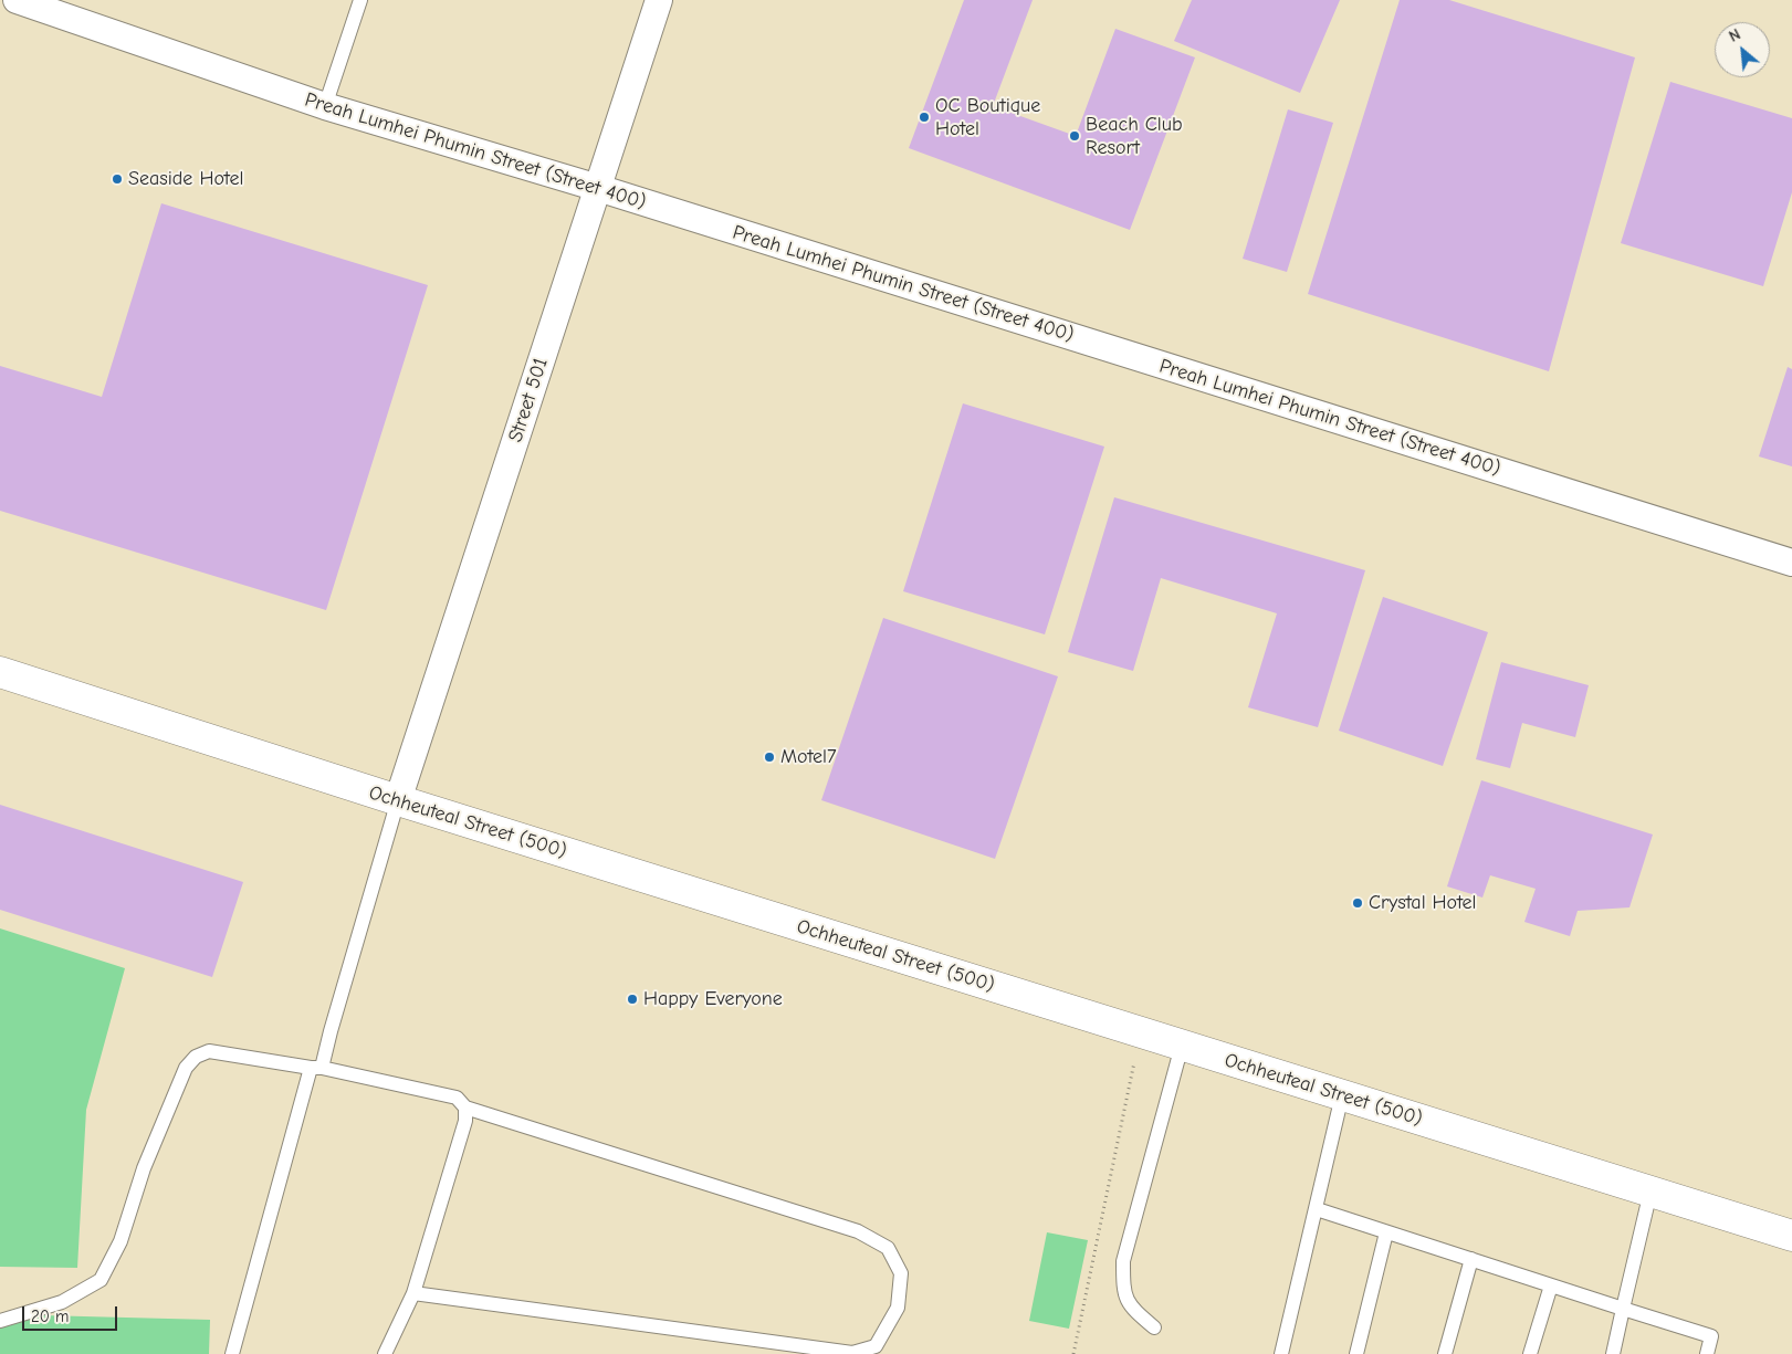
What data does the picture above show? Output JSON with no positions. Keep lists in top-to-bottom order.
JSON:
{
  "streets": {
    "street": ["Preah Lumhei Phumin Street (Street 400)", "Street 501", "Ochheuteal Street (500)"]
  },
  "crossings": [
    ["Preah Lumhei Phumin Street (Street 400)", "Street 501"],
    ["Street 501", "Ochheuteal Street (500)"]
  ],
  "places": [
    "OC Boutique Hotel",
    "Beach Club Resort",
    "Seaside Hotel",
    "Motel7",
    "Crystal Hotel",
    "Happy Everyone"
  ],
  "scale_bar": "20 m",
  "north": "top left"
}
